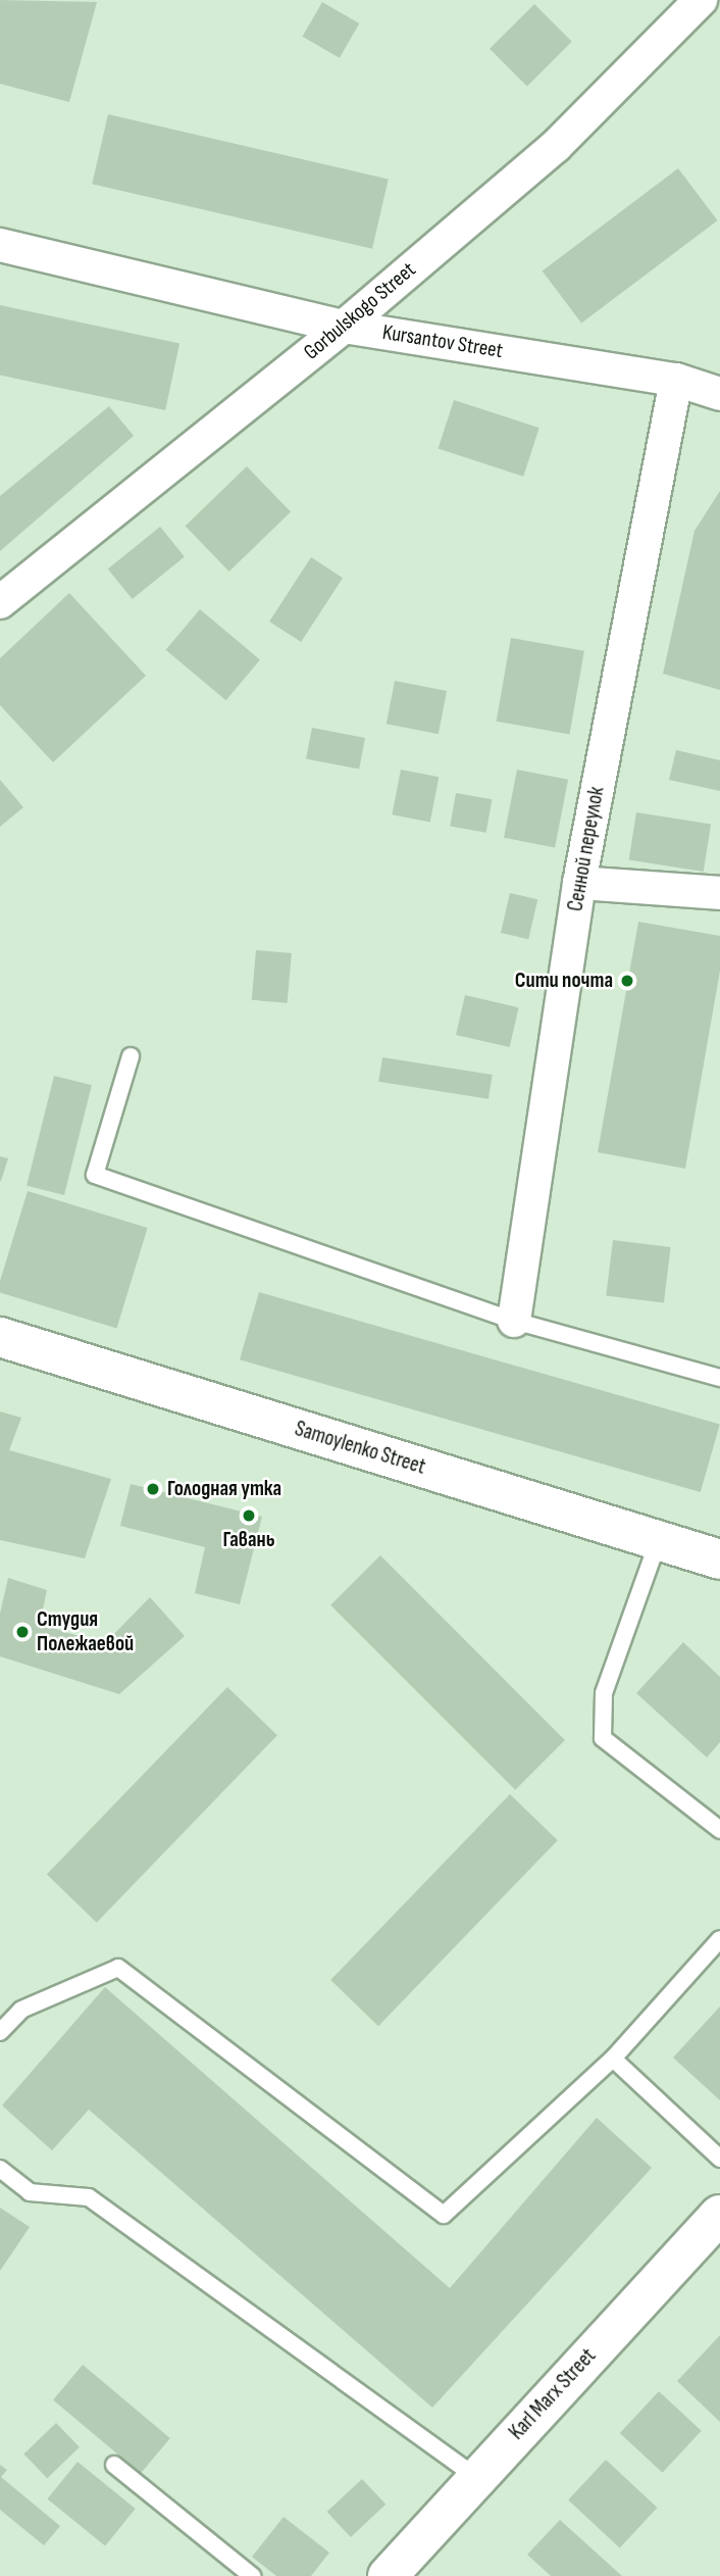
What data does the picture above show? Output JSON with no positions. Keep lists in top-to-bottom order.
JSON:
{
  "streets": {
    "main road": ["Samoylenko Street", "Karl Marx Street"],
    "street": ["Gorbulskogo Street", "Kursantov Street", "Сенной переулок"]
  },
  "crossings": [
    ["Gorbulskogo Street", "Kursantov Street"],
    ["Kursantov Street", "Сенной переулок"]
  ],
  "places": [
    "Сити почта",
    "Голодная утка",
    "Гавань",
    "Студия Полежаевой"
  ]
}
